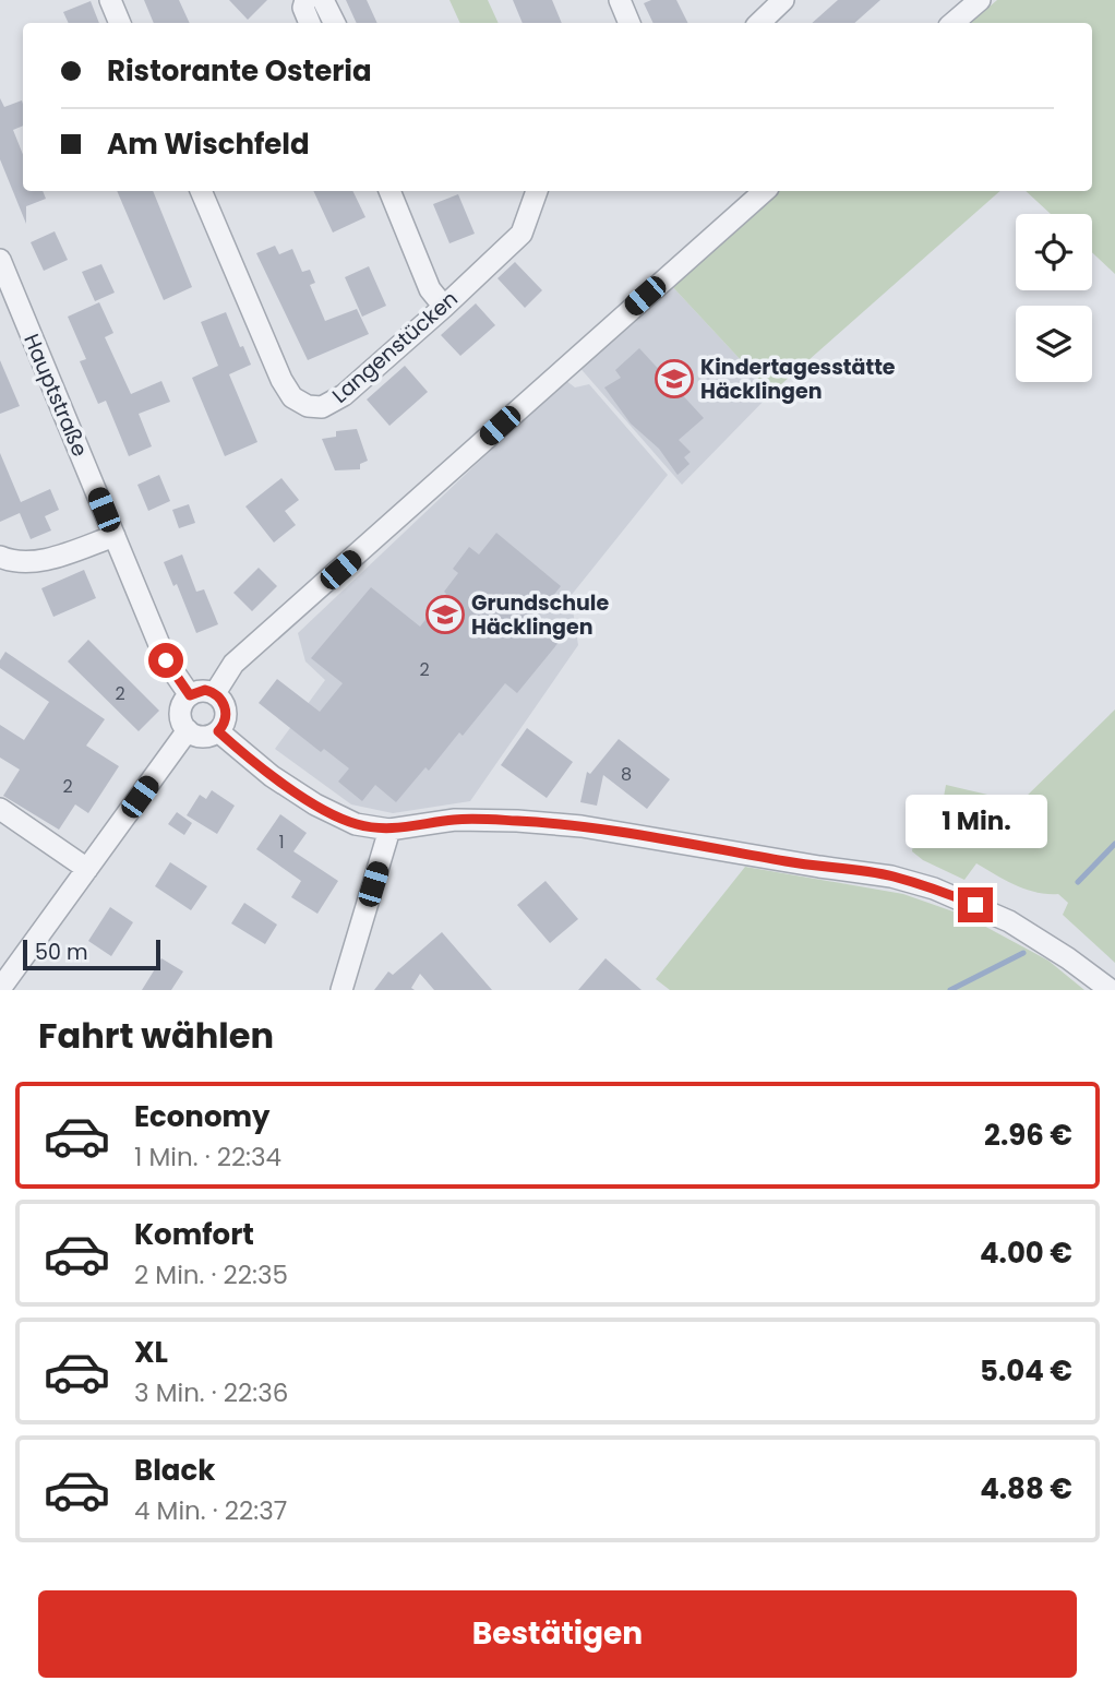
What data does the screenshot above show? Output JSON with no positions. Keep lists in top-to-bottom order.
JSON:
{
  "streets": {
    "street": ["Langenstücken", "Hauptstraße"]
  },
  "places": {
    "school or university": ["Kindertagesstätte Häcklingen", "Grundschule Häcklingen"]
  },
  "house_numbers": [
    "2",
    "2",
    "8",
    "2",
    "1"
  ],
  "scale_bar": "50 m",
  "page": {
    "banner": ["Ristorante Osteria", "Am Wischfeld"],
    "bubble": "1 Min.",
    "scale": "50 m",
    "heading": "Fahrt wählen",
    "list": [
      {
        "name": "Economy",
        "note": "1 Min. · 22:34",
        "value": "2.96 €"
      },
      {
        "name": "Komfort",
        "note": "2 Min. · 22:35",
        "value": "4.00 €"
      },
      {
        "name": "XL",
        "note": "3 Min. · 22:36",
        "value": "5.04 €"
      },
      {
        "name": "Black",
        "note": "4 Min. · 22:37",
        "value": "4.88 €"
      }
    ],
    "buttons": "Bestätigen"
  }
}
